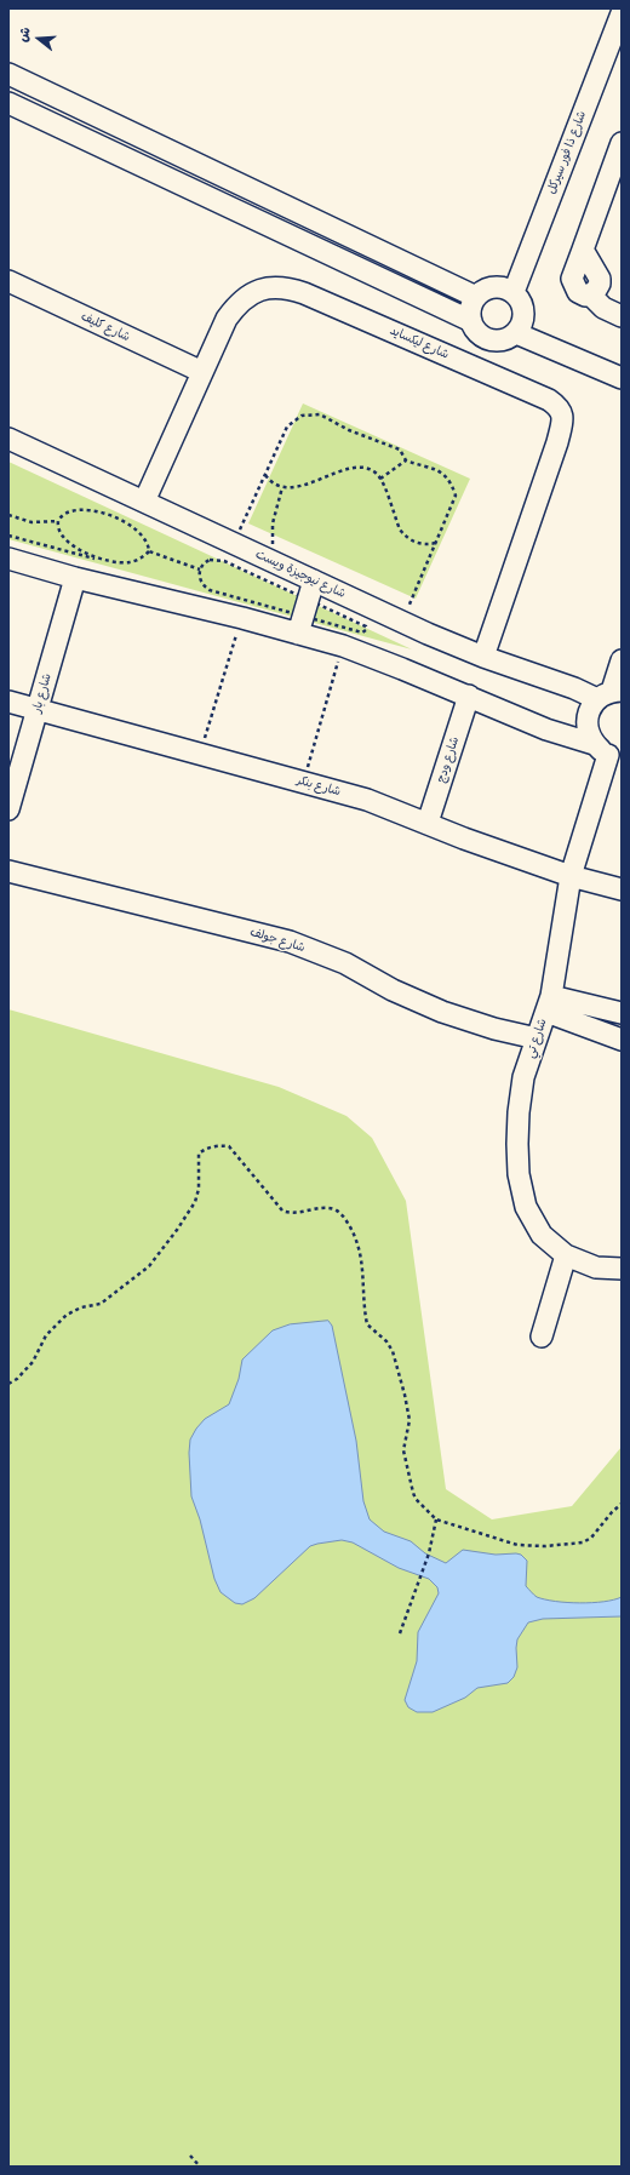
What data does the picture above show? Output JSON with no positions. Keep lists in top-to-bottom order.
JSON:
{
  "streets": {
    "street": [
      "شارع ذا فور سيركل",
      "شارع كليف",
      "شارع ليكسايد",
      "شارع نيوجيزة ويست",
      "شارع بار",
      "شارع ودج",
      "شارع بنكر",
      "شارع جولف",
      "شارع تي"
    ]
  },
  "crossings": [
    ["شارع كليف", "شارع ليكسايد"],
    ["شارع ليكسايد", "شارع نيوجيزة ويست"],
    ["شارع بار", "شارع بنكر"],
    ["شارع ودج", "شارع بنكر"],
    ["شارع بنكر", "شارع تي"],
    ["شارع جولف", "شارع تي"]
  ],
  "north": "left"
}
